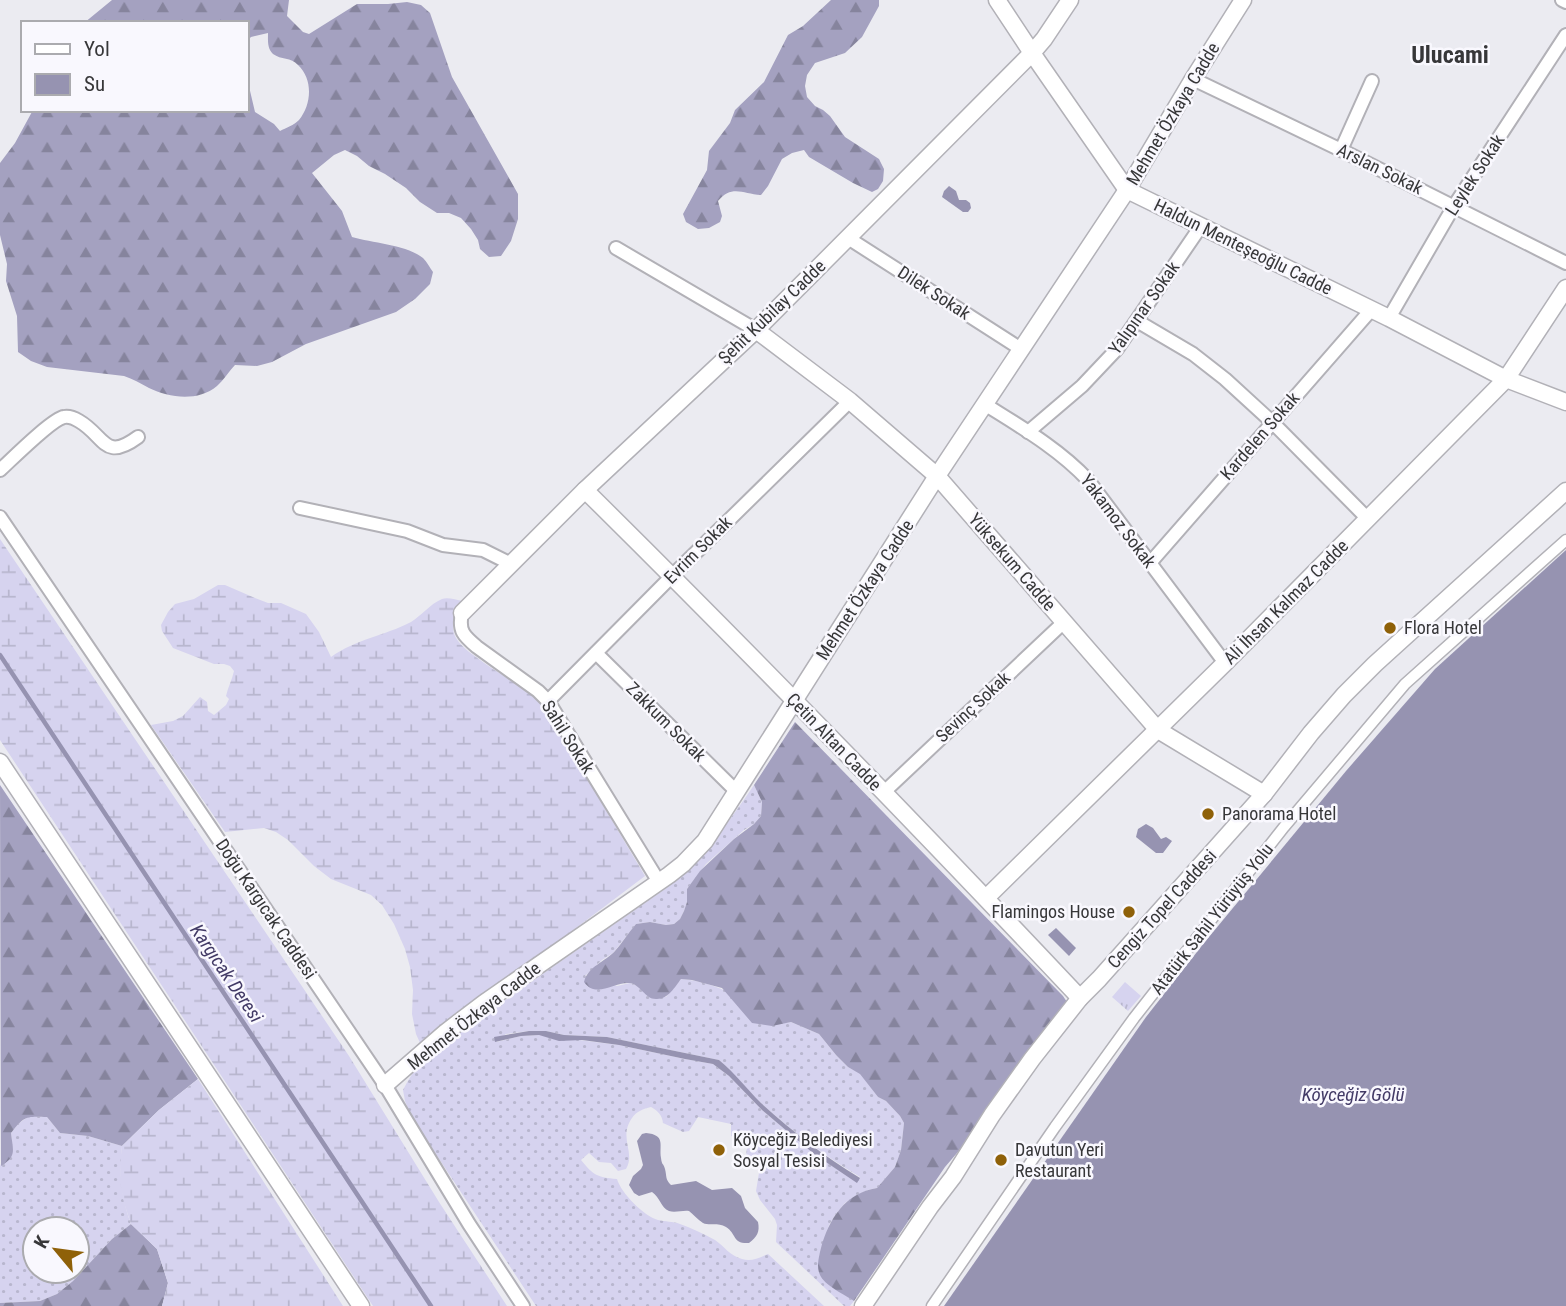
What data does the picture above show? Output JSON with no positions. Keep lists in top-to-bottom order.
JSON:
{
  "streets": {
    "street": [
      "Mehmet Özkaya Cadde",
      "Arslan Sokak",
      "Leylek Sokak",
      "Haldun Menteşeoğlu Cadde",
      "Dilek Sokak",
      "Yalıpınar Sokak",
      "Şehit Kubilay Cadde",
      "Kardelen Sokak",
      "Yakamoz Sokak",
      "Evrim Sokak",
      "Yüksekum Cadde",
      "Ali İhsan Kalmaz Cadde",
      "Sevinç Sokak",
      "Zakkum Sokak",
      "Sahil Sokak",
      "Çetin Altan Cadde",
      "Doğu Kargıcak Caddesi",
      "Cengiz Topel Caddesi",
      "Atatürk Sahil Yürüyüş Yolu"
    ]
  },
  "crossings": [
    ["Mehmet Özkaya Cadde", "Arslan Sokak"],
    ["Mehmet Özkaya Cadde", "Haldun Menteşeoğlu Cadde"],
    ["Mehmet Özkaya Cadde", "Dilek Sokak"],
    ["Mehmet Özkaya Cadde", "Yakamoz Sokak"],
    ["Mehmet Özkaya Cadde", "Yüksekum Cadde"],
    ["Mehmet Özkaya Cadde", "Zakkum Sokak"],
    ["Mehmet Özkaya Cadde", "Sahil Sokak"],
    ["Mehmet Özkaya Cadde", "Çetin Altan Cadde"],
    ["Mehmet Özkaya Cadde", "Doğu Kargıcak Caddesi"],
    ["Arslan Sokak", "Leylek Sokak"],
    ["Leylek Sokak", "Haldun Menteşeoğlu Cadde"],
    ["Haldun Menteşeoğlu Cadde", "Yalıpınar Sokak"],
    ["Haldun Menteşeoğlu Cadde", "Şehit Kubilay Cadde"],
    ["Haldun Menteşeoğlu Cadde", "Kardelen Sokak"],
    ["Haldun Menteşeoğlu Cadde", "Ali İhsan Kalmaz Cadde"],
    ["Dilek Sokak", "Şehit Kubilay Cadde"],
    ["Yalıpınar Sokak", "Yakamoz Sokak"],
    ["Şehit Kubilay Cadde", "Yüksekum Cadde"],
    ["Şehit Kubilay Cadde", "Sahil Sokak"],
    ["Şehit Kubilay Cadde", "Çetin Altan Cadde"],
    ["Kardelen Sokak", "Yakamoz Sokak"],
    ["Yakamoz Sokak", "Ali İhsan Kalmaz Cadde"],
    ["Evrim Sokak", "Yüksekum Cadde"],
    ["Evrim Sokak", "Zakkum Sokak"],
    ["Evrim Sokak", "Sahil Sokak"],
    ["Evrim Sokak", "Çetin Altan Cadde"],
    ["Yüksekum Cadde", "Ali İhsan Kalmaz Cadde"],
    ["Yüksekum Cadde", "Sevinç Sokak"],
    ["Yüksekum Cadde", "Cengiz Topel Caddesi"],
    ["Ali İhsan Kalmaz Cadde", "Çetin Altan Cadde"],
    ["Sevinç Sokak", "Çetin Altan Cadde"],
    ["Çetin Altan Cadde", "Cengiz Topel Caddesi"]
  ],
  "districts": ["Ulucami"],
  "water": ["Kargıcak Deresi", "Köyceğiz Gölü"],
  "places": [
    "Flora Hotel",
    "Panorama Hotel",
    "Flamingos House",
    "Köyceğiz Belediyesi Sosyal Tesisi",
    "Davutun Yeri Restaurant"
  ],
  "legend": ["Yol", "Su"],
  "north": "top left"
}
